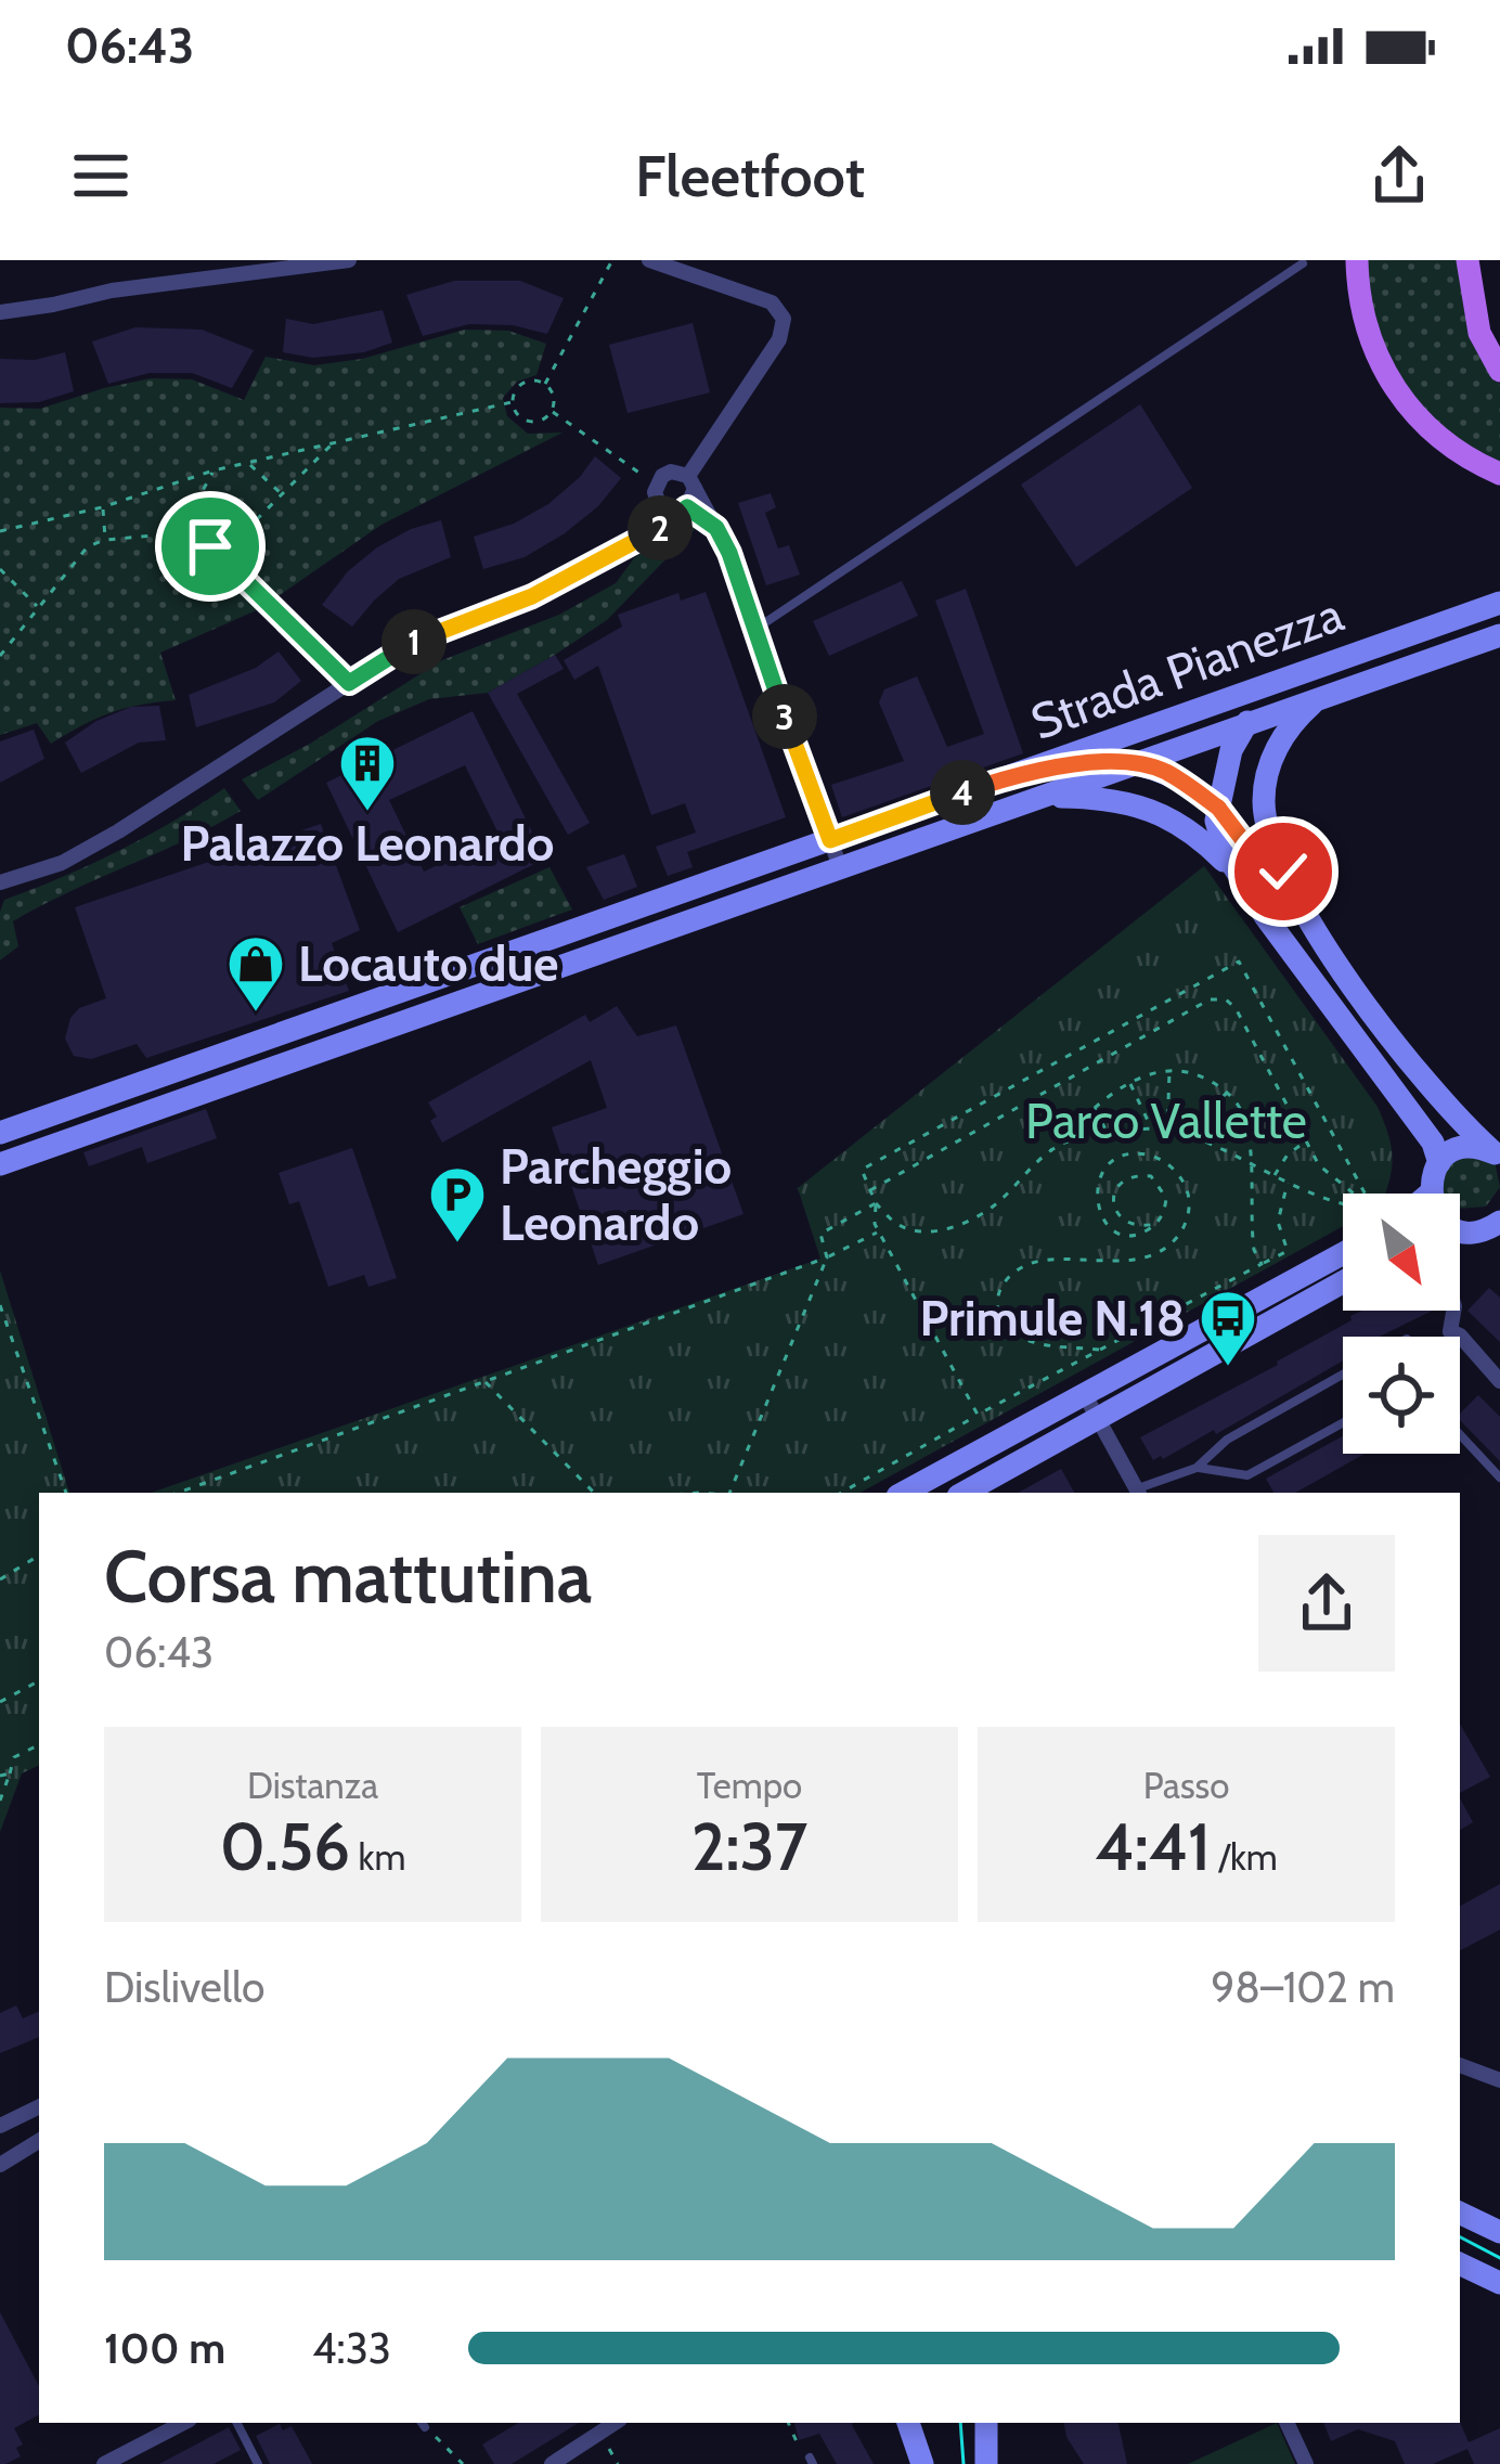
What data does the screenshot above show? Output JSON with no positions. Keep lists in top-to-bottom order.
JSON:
{
  "streets": {
    "main road": ["Strada Pianezza"]
  },
  "parks": ["Parco Vallette"],
  "places": {
    "building": ["Palazzo Leonardo"],
    "shop": ["Locauto due"],
    "parking": ["Parcheggio Leonardo"],
    "bus stop": ["Primule N.18"]
  },
  "north": "bottom right",
  "page": {
    "status": "06:43",
    "header": "Fleetfoot",
    "pins": [
      "2",
      "1",
      "3",
      "4"
    ],
    "heading": ["Corsa mattutina", "06:43"],
    "stats": [
      ["Distanza", "0.56 km"],
      ["Tempo", "2:37"],
      ["Passo", "4:41 /km"]
    ],
    "chart": ["Dislivello", "98–102 m"],
    "list": [
      {
        "name": "100 m",
        "note": "4:33"
      }
    ]
  }
}
